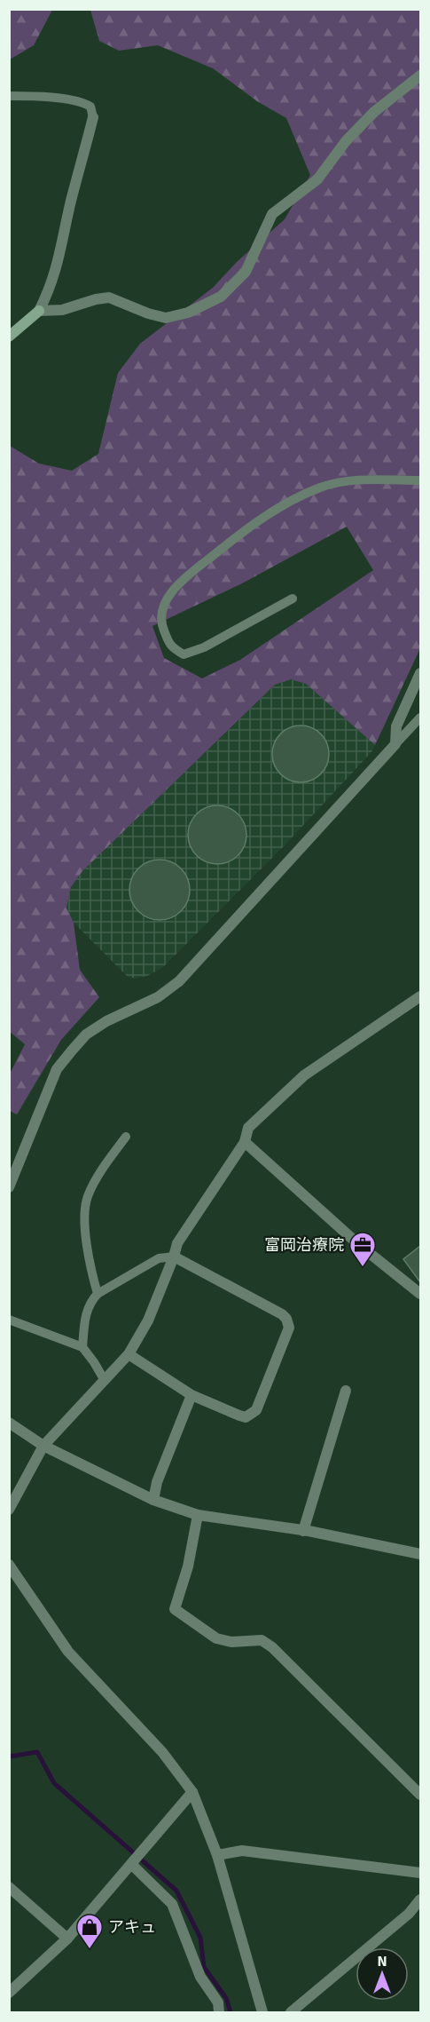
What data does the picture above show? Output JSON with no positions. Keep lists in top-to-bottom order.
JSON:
{
  "places": {
    "office": ["富岡治療院"],
    "shop": ["アキュ"]
  },
  "north": "top"
}
